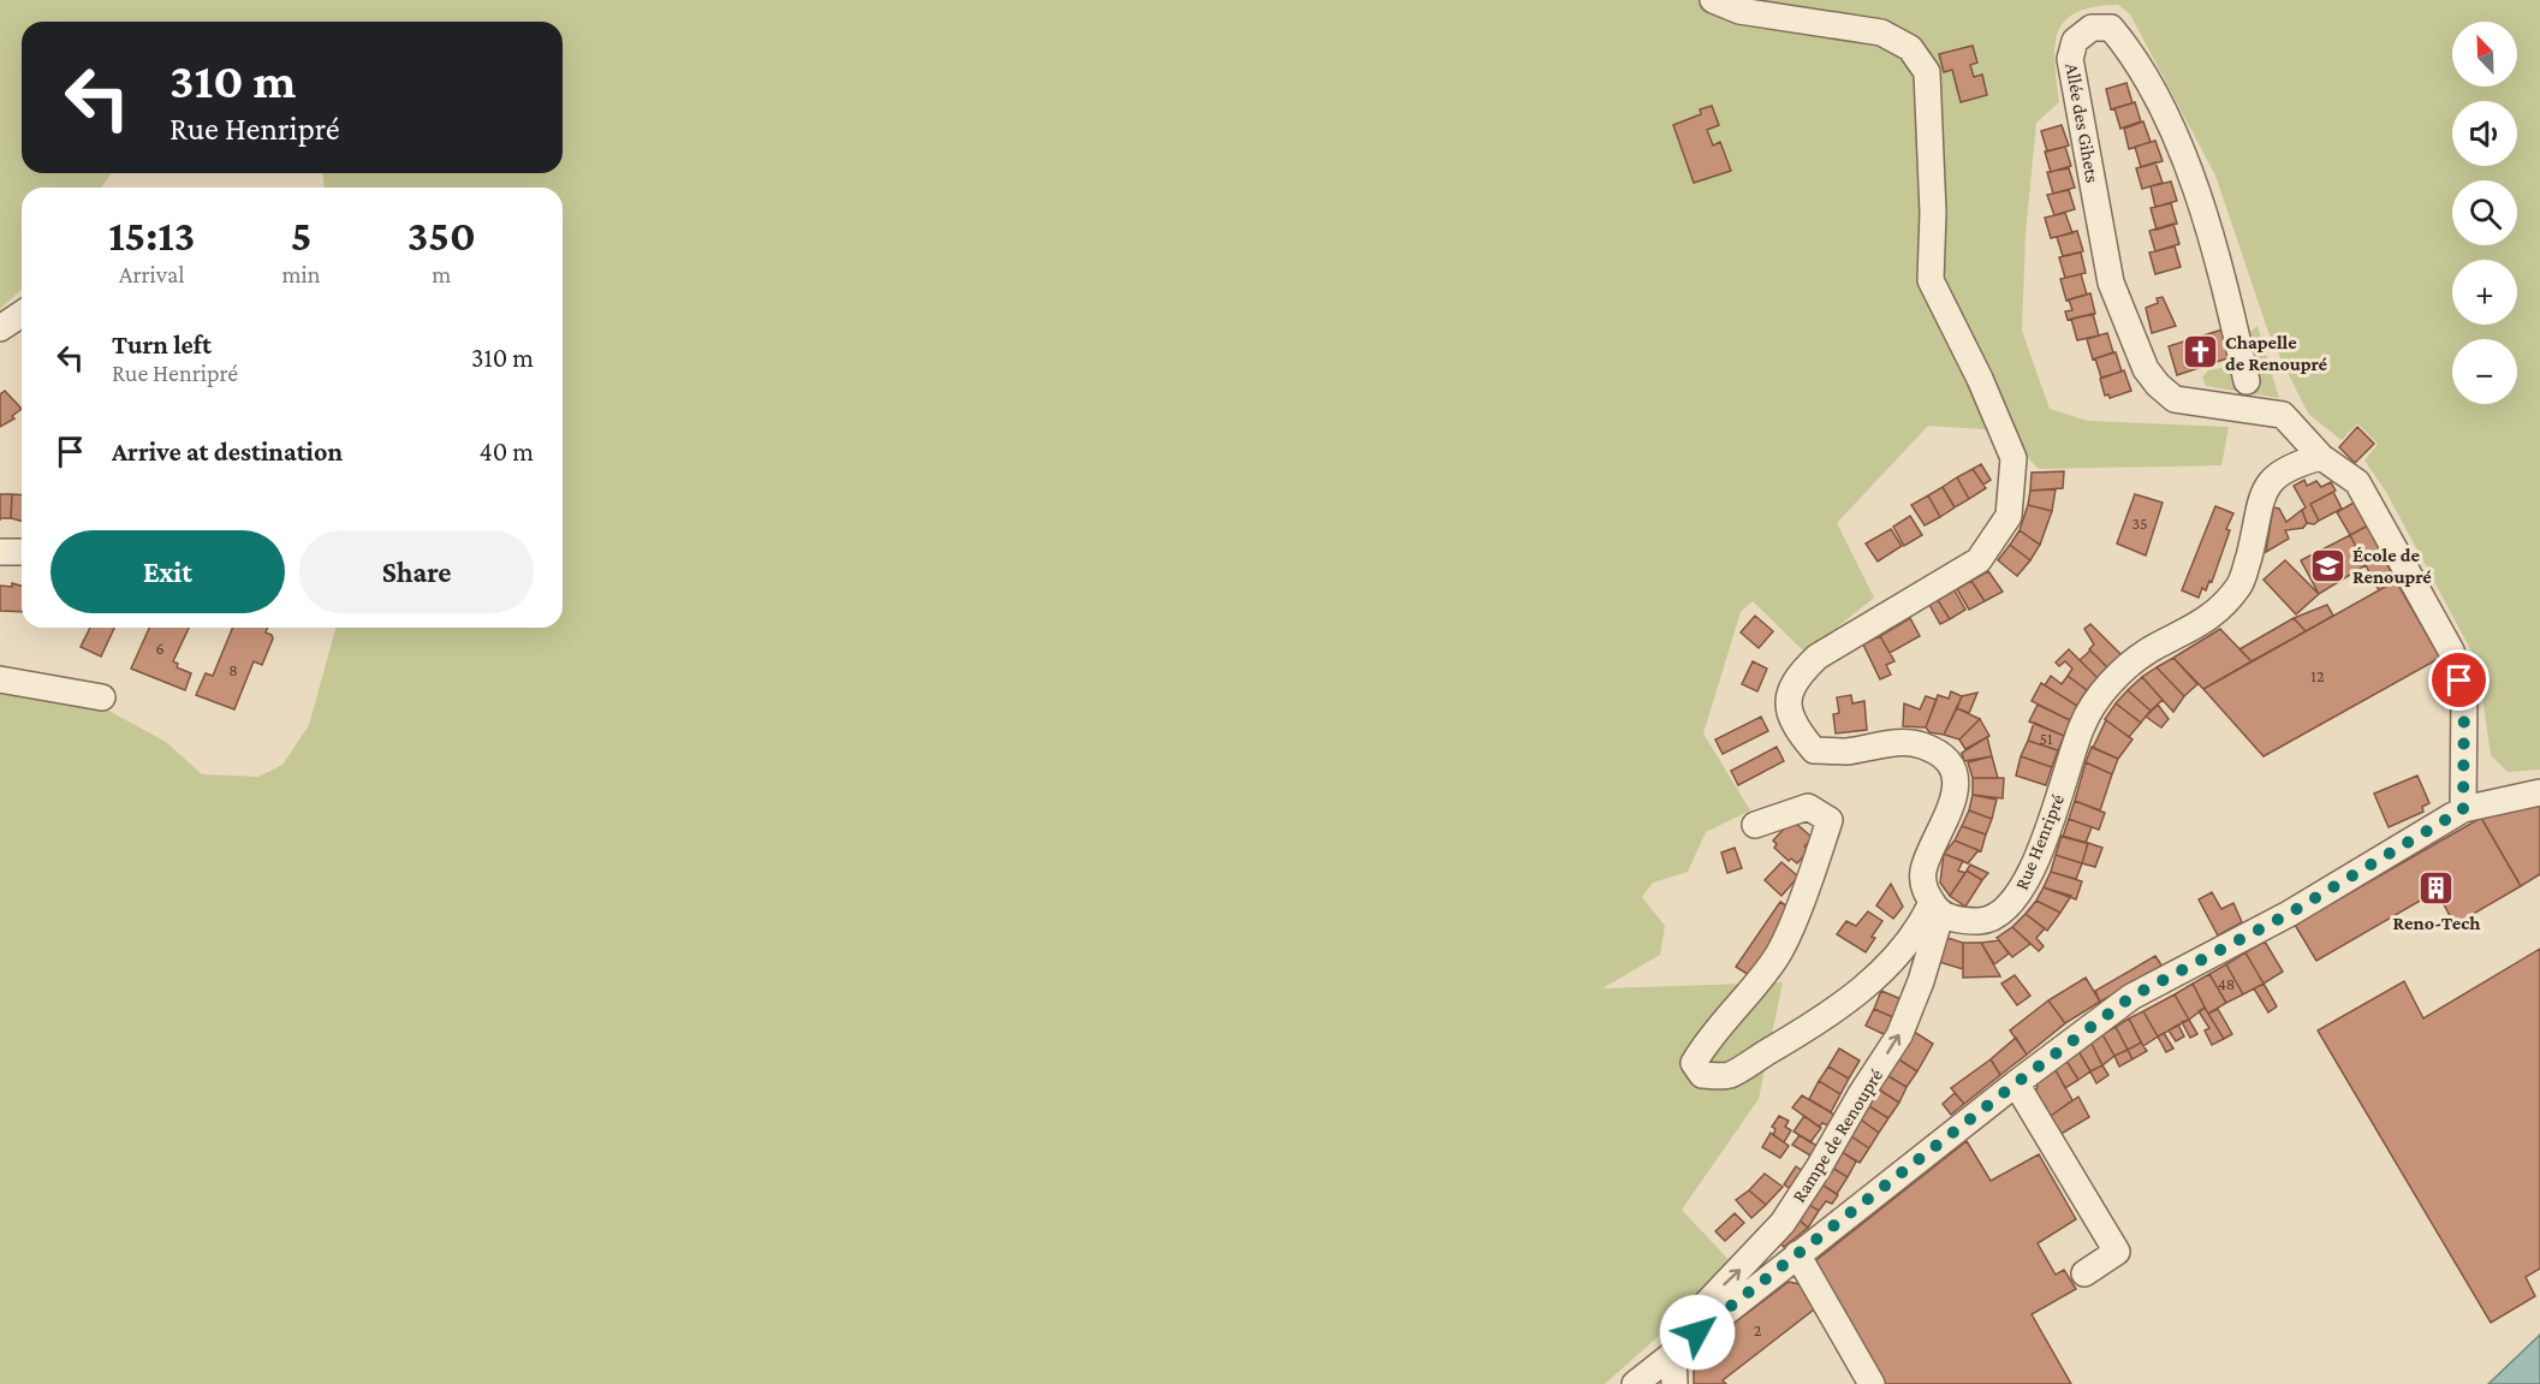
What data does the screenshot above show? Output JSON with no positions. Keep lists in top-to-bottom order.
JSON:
{
  "streets": {
    "street": ["Allée des Gihets", "Rue Henripré", "Rampe de Renoupré"]
  },
  "crossings": [
    ["Allée des Gihets", "Rue Henripré"],
    ["Rue Henripré", "Rampe de Renoupré"]
  ],
  "places": {
    "church": ["Chapelle de Renoupré"],
    "school or university": ["École de Renoupré"],
    "building": ["Reno-Tech"]
  },
  "house_numbers": [
    "35",
    "6",
    "8",
    "12",
    "51",
    "48",
    "2"
  ],
  "north": "top left",
  "page": {
    "map_buttons": ["+", "−"],
    "turn": ["310 m", "Rue Henripré"],
    "eta": [
      "15:13",
      "Arrival",
      "5",
      "min",
      "350",
      "m"
    ],
    "list": [
      {
        "name": "Turn left",
        "note": "Rue Henripré",
        "value": "310 m"
      },
      {
        "name": "Arrive at destination",
        "value": "40 m"
      }
    ],
    "buttons": ["Exit", "Share"]
  }
}
